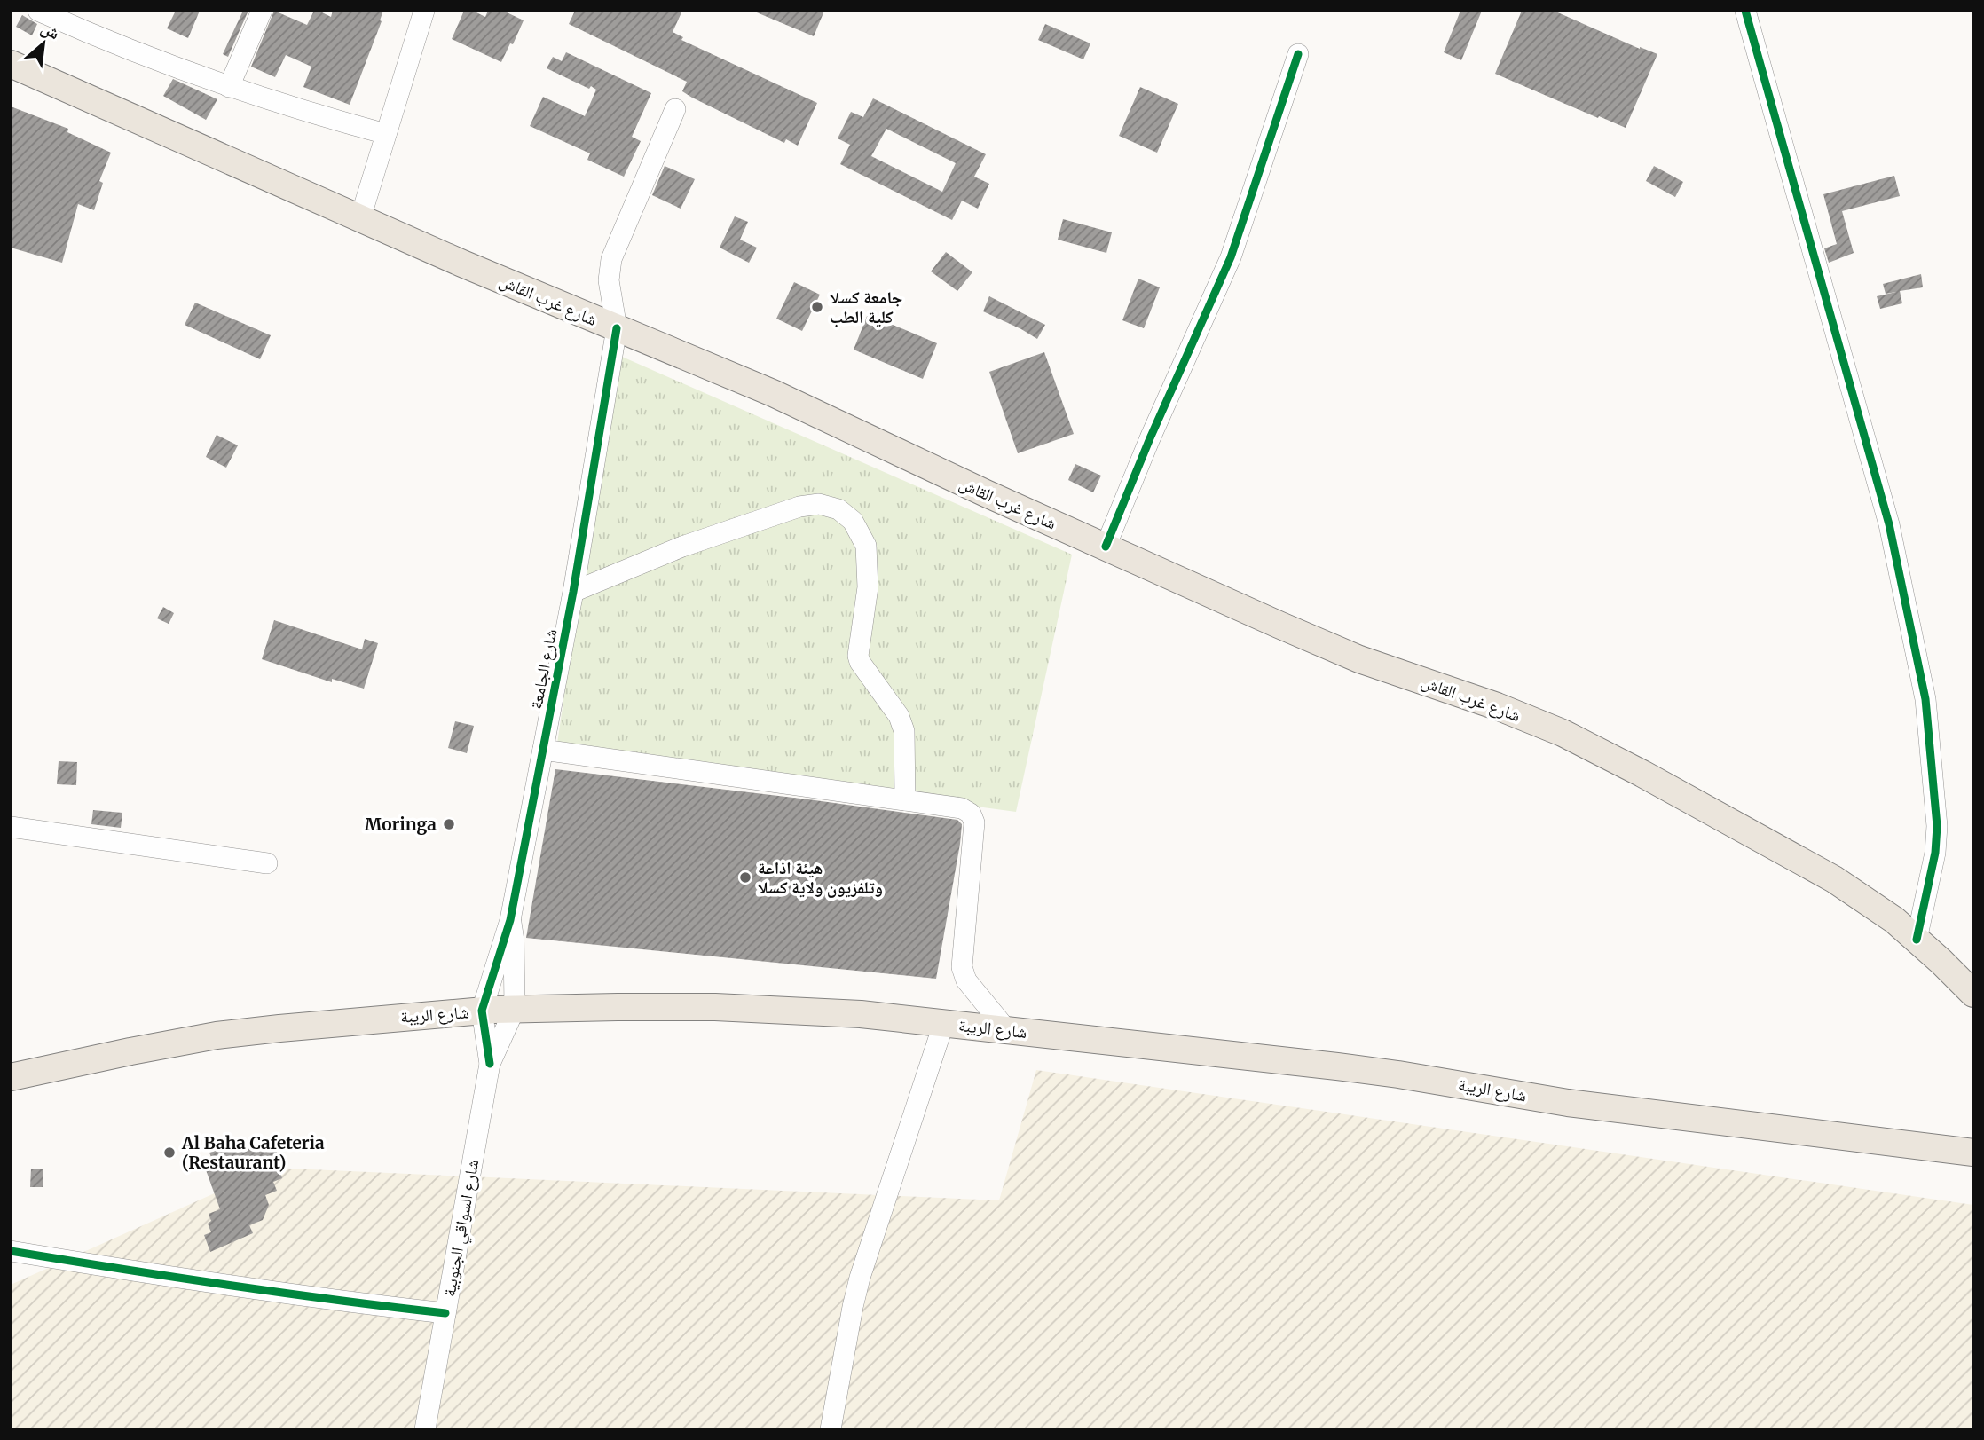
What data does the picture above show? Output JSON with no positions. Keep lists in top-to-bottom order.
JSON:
{
  "streets": {
    "main road": ["شارع غرب القاش", "شارع الريبة"],
    "street": ["شارع الجامعة", "شارع السواقي الجنوبية"]
  },
  "crossings": [
    ["شارع غرب القاش", "شارع الجامعة"],
    ["شارع الجامعة", "شارع الريبة"],
    ["شارع الجامعة", "شارع السواقي الجنوبية"],
    ["شارع الريبة", "شارع السواقي الجنوبية"]
  ],
  "places": [
    "جامعة كسلا كلية الطب",
    "Moringa",
    "هيئة اذاعة وتلفزيون ولاية كسلا",
    "Al Baha Cafeteria (Restaurant)"
  ],
  "north": "top right"
}
